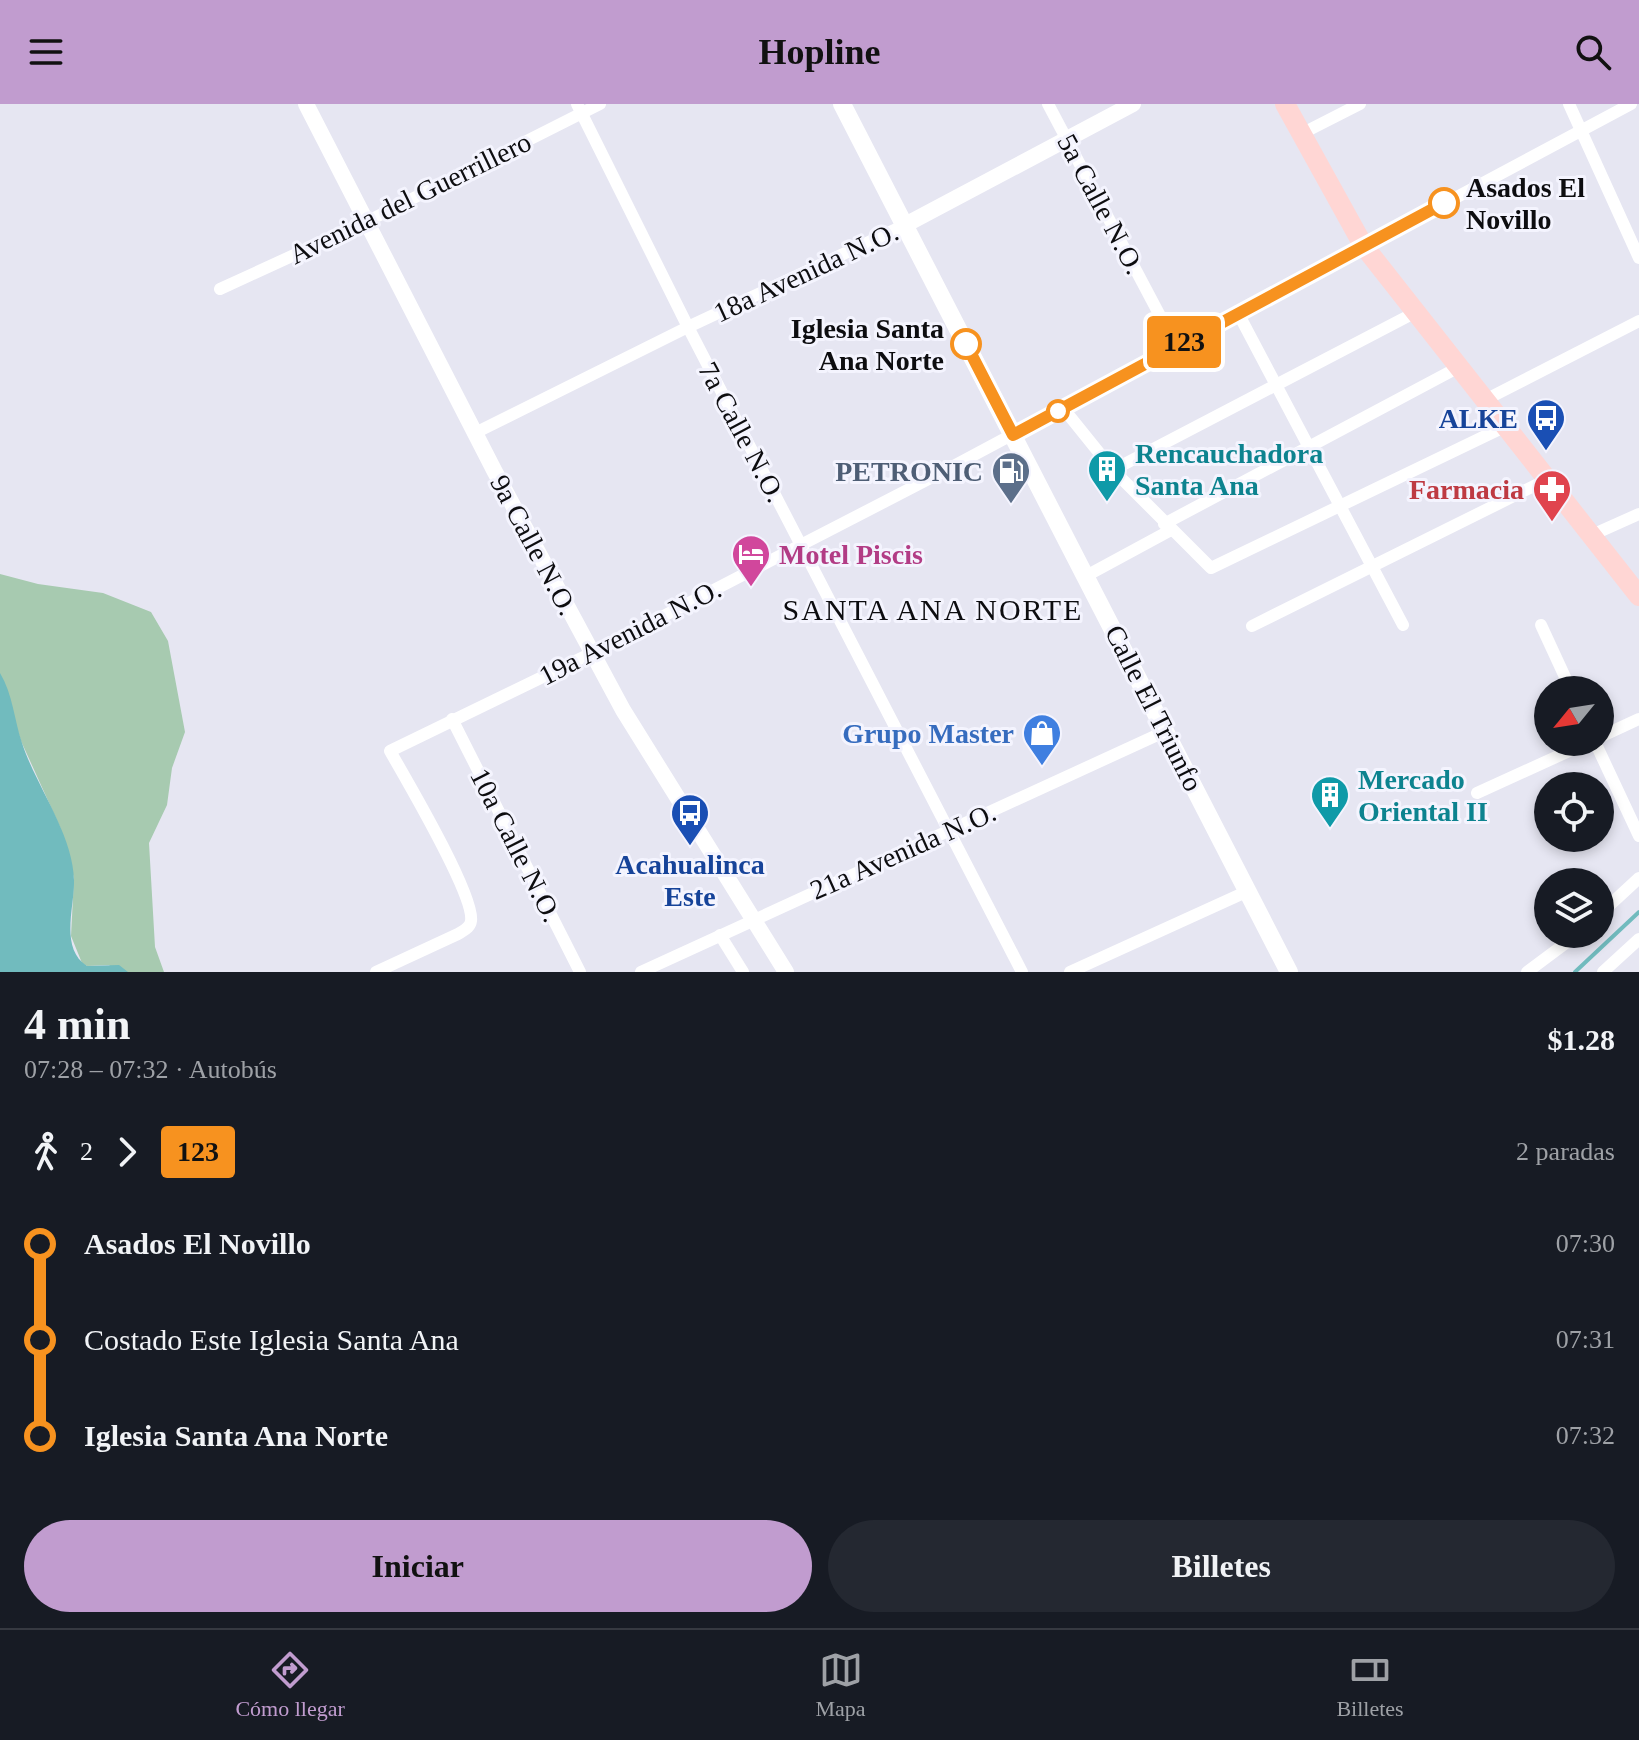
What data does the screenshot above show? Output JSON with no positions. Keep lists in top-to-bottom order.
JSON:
{
  "streets": {
    "main road": ["Calle El Triunfo"],
    "street": [
      "Avenida del Guerrillero",
      "5a Calle N.O.",
      "18a Avenida N.O.",
      "7a Calle N.O.",
      "9a Calle N.O.",
      "19a Avenida N.O.",
      "10a Calle N.O.",
      "21a Avenida N.O."
    ]
  },
  "crossings": [
    ["Avenida del Guerrillero", "7a Calle N.O."],
    ["Avenida del Guerrillero", "9a Calle N.O."],
    ["5a Calle N.O.", "18a Avenida N.O."],
    ["5a Calle N.O.", "19a Avenida N.O."],
    ["18a Avenida N.O.", "7a Calle N.O."],
    ["18a Avenida N.O.", "9a Calle N.O."],
    ["18a Avenida N.O.", "Calle El Triunfo"],
    ["7a Calle N.O.", "19a Avenida N.O."],
    ["7a Calle N.O.", "21a Avenida N.O."],
    ["9a Calle N.O.", "19a Avenida N.O."],
    ["9a Calle N.O.", "21a Avenida N.O."],
    ["19a Avenida N.O.", "Calle El Triunfo"],
    ["19a Avenida N.O.", "10a Calle N.O."],
    ["Calle El Triunfo", "21a Avenida N.O."]
  ],
  "districts": ["SANTA ANA NORTE"],
  "places": {
    "other": ["Asados El Novillo", "Iglesia Santa Ana Norte"],
    "bus stop": ["ALKE", "Acahualinca Este"],
    "building": ["Rencauchadora Santa Ana", "Mercado Oriental II"],
    "fuel station": ["PETRONIC"],
    "pharmacy": ["Farmacia"],
    "hotel": ["Motel Piscis"],
    "shop": ["Grupo Master"]
  },
  "lines": ["bus line 123"],
  "north": "bottom left",
  "page": {
    "header": "Hopline",
    "on_map": "123",
    "heading": ["4 min", "07:28 – 07:32 · Autobús", "$1.28"],
    "legs": ["2", "123", "2 paradas"],
    "list": [
      {
        "name": "Asados El Novillo",
        "value": "07:30"
      },
      {
        "name": "Costado Este Iglesia Santa Ana",
        "value": "07:31"
      },
      {
        "name": "Iglesia Santa Ana Norte",
        "value": "07:32"
      }
    ],
    "buttons": ["Iniciar", "Billetes"],
    "tabs": ["Cómo llegar", "Mapa", "Billetes"]
  }
}
